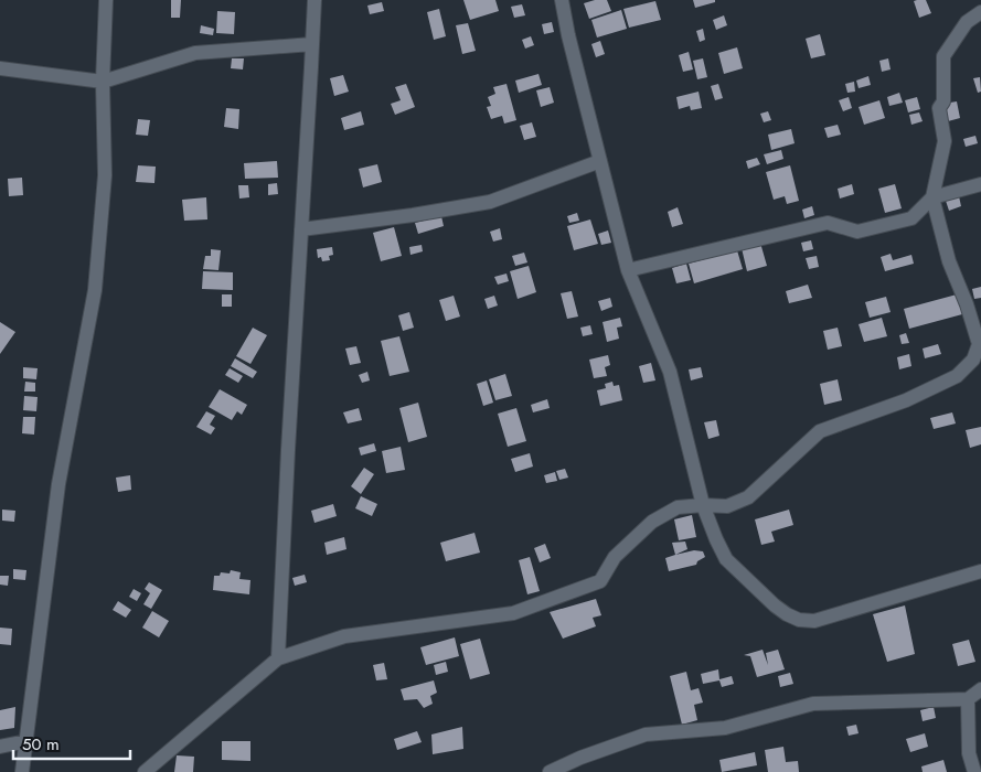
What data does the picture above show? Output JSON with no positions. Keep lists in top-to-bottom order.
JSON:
{
  "scale_bar": "50 m"
}
